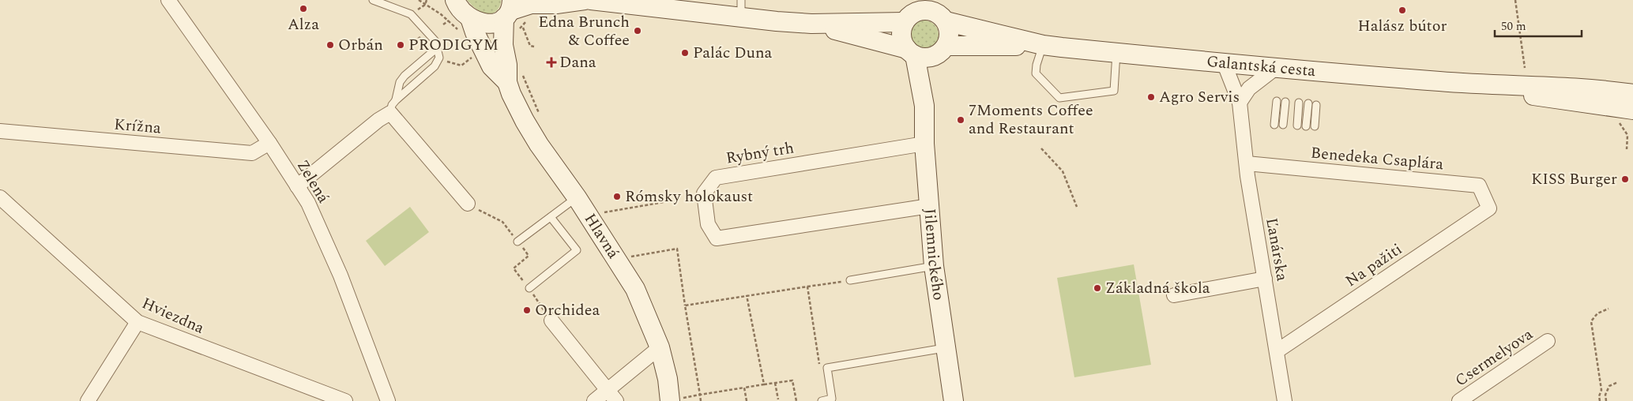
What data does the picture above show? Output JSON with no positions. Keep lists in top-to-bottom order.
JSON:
{
  "streets": {
    "main road": ["Galantská cesta", "Hlavná", "Jilemnického"],
    "street": [
      "Krížna",
      "Rybný trh",
      "Benedeka Csaplára",
      "Zelená",
      "Ľanárska",
      "Na pažiti",
      "Hviezdna",
      "Csermelyova"
    ]
  },
  "crossings": [
    ["Galantská cesta", "Ľanárska"],
    ["Galantská cesta", "Jilemnického"],
    ["Krížna", "Zelená"],
    ["Rybný trh", "Jilemnického"],
    ["Benedeka Csaplára", "Ľanárska"],
    ["Benedeka Csaplára", "Na pažiti"],
    ["Ľanárska", "Na pažiti"]
  ],
  "places": {
    "other": [
      "Alza",
      "Halász bútor",
      "Edna Brunch & Coffee",
      "Orbán",
      "PRODIGYM",
      "Palác Duna",
      "Agro Servis",
      "7Moments Coffee and Restaurant",
      "KISS Burger",
      "Rómsky holokaust",
      "Základná škola",
      "Orchidea"
    ],
    "health": ["Dana"]
  },
  "scale_bar": "50 m"
}
